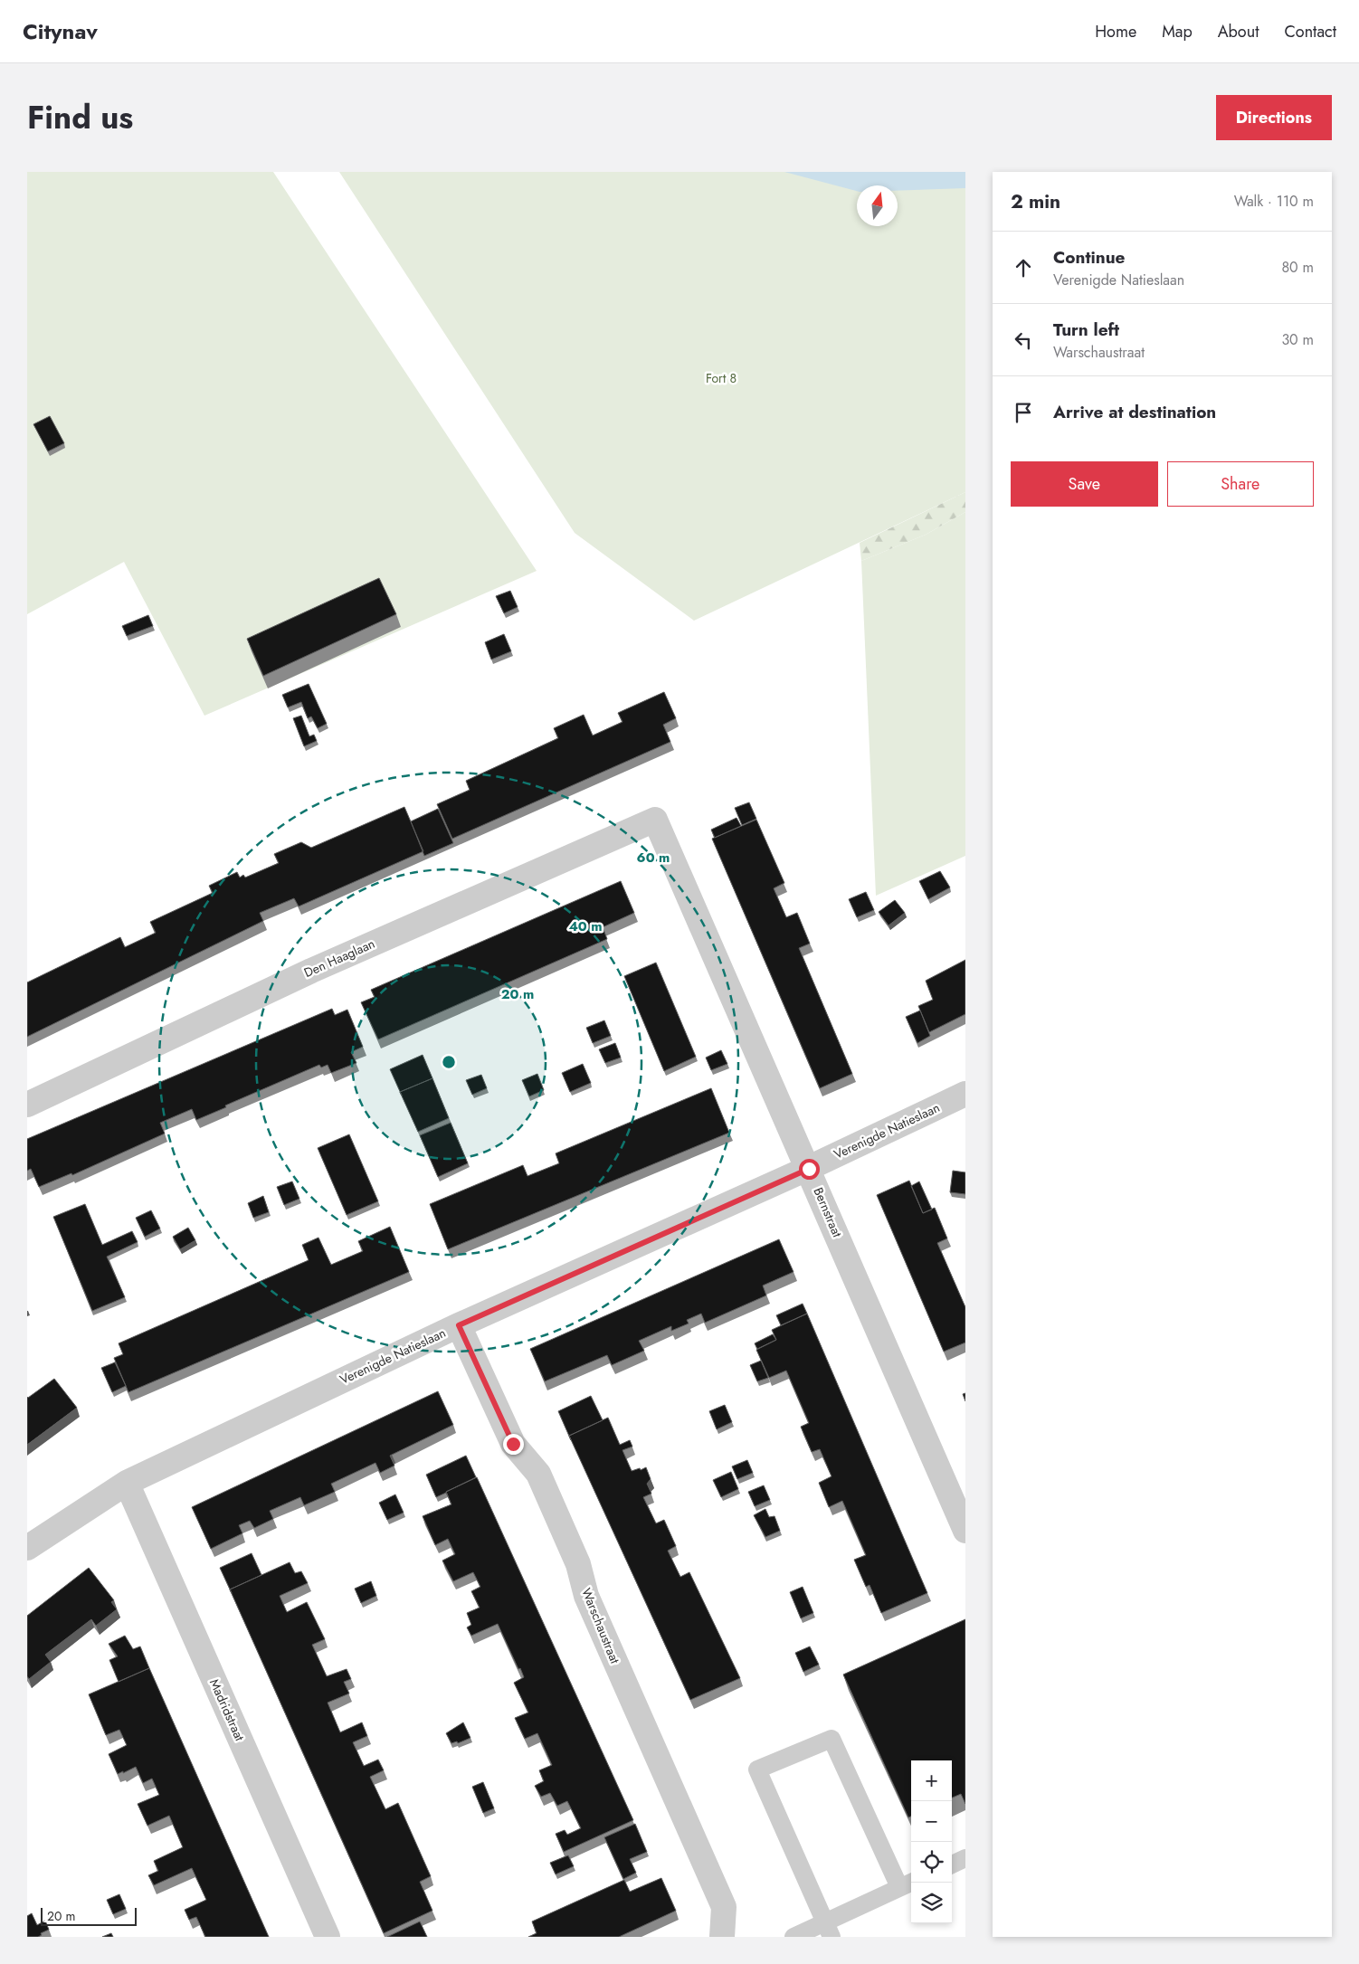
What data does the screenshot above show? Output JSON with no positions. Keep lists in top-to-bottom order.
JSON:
{
  "streets": {
    "street": [
      "Den Haaglaan",
      "Verenigde Natieslaan",
      "Bernstraat",
      "Warschaustraat",
      "Madridstraat"
    ]
  },
  "crossings": [
    ["Den Haaglaan", "Bernstraat"],
    ["Verenigde Natieslaan", "Bernstraat"],
    ["Verenigde Natieslaan", "Warschaustraat"],
    ["Verenigde Natieslaan", "Madridstraat"]
  ],
  "parks": ["Fort 8"],
  "scale_bar": "20 m",
  "north": "top",
  "page": {
    "header": "Citynav",
    "nav": [
      "Home",
      "Map",
      "About",
      "Contact"
    ],
    "title": "Find us",
    "buttons": [
      "Directions",
      ["Save", "Share"]
    ],
    "heading": ["2 min", "Walk · 110 m"],
    "list": [
      ["Continue", "Verenigde Natieslaan", "80 m"],
      ["Turn left", "Warschaustraat", "30 m"],
      "Arrive at destination"
    ],
    "map_buttons": ["+", "−"],
    "scale": "20 m"
  },
  "rings": ["60 m", "40 m", "20 m"]
}
